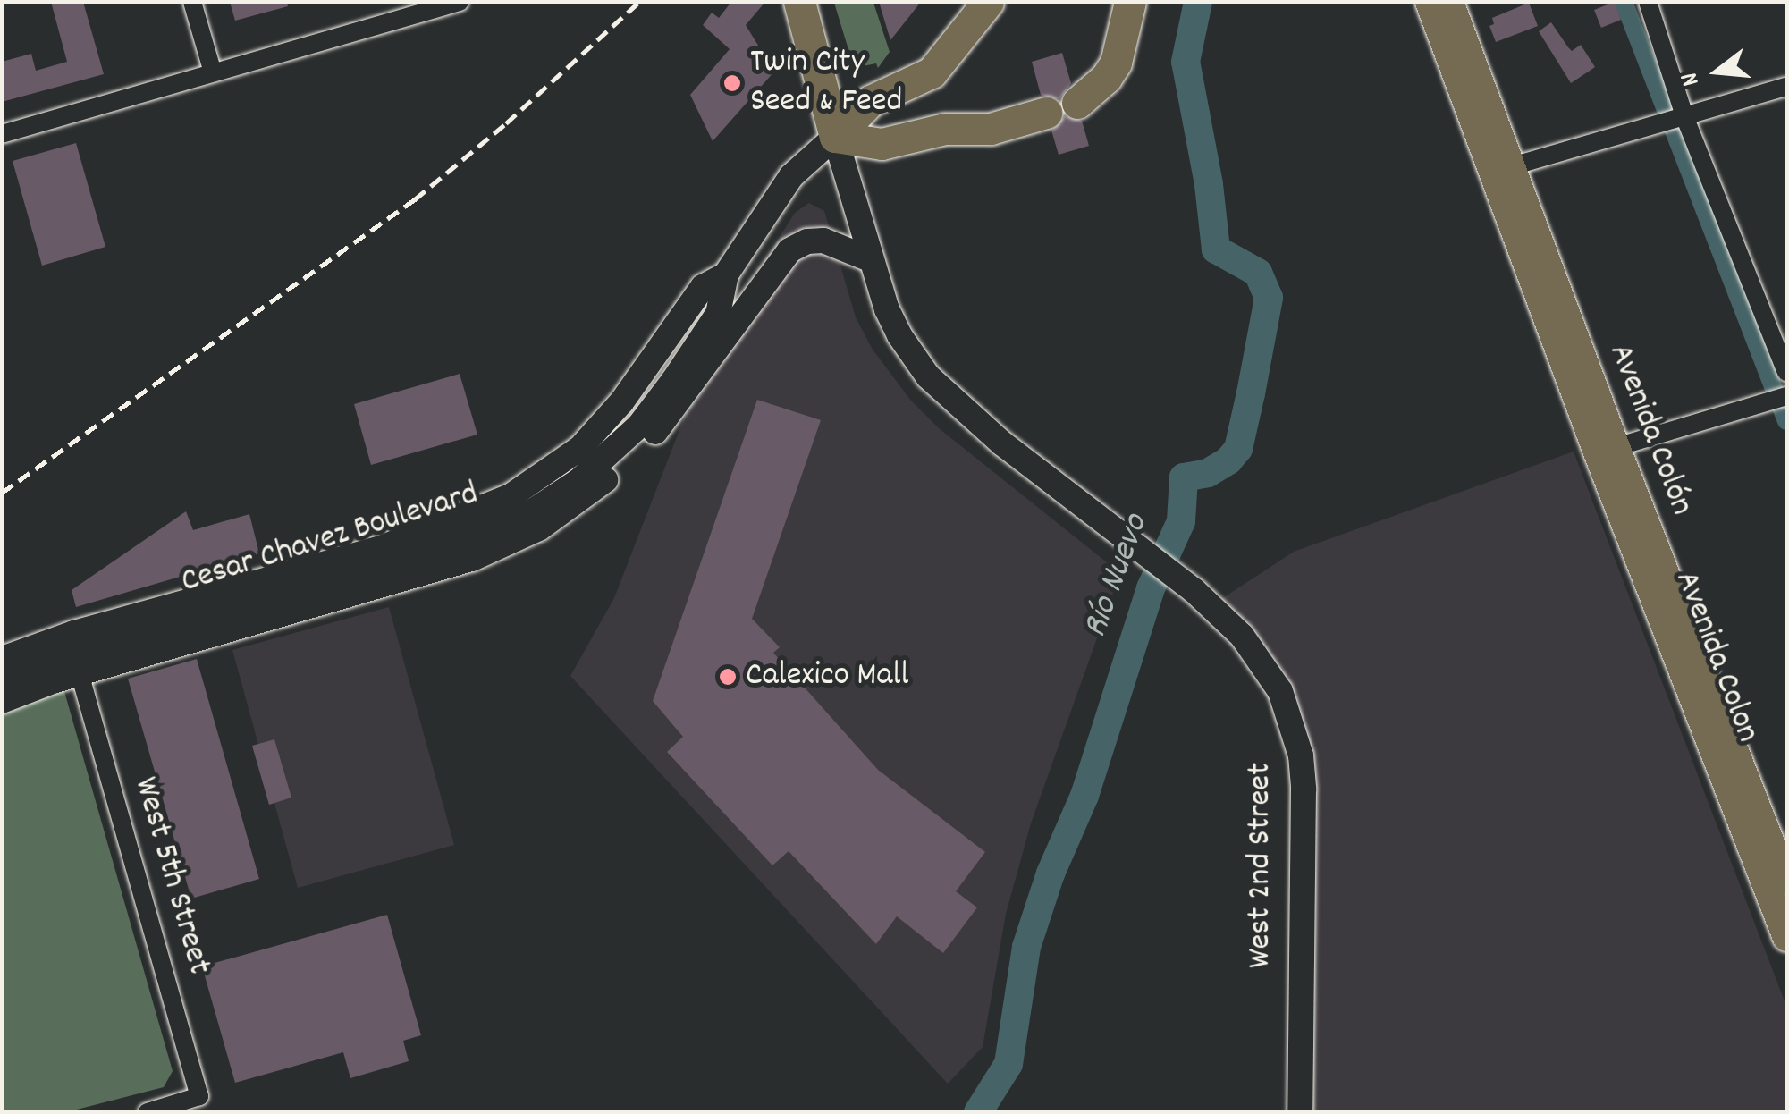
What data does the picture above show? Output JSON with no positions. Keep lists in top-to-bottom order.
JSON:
{
  "streets": {
    "highway": ["Cesar Chavez Boulevard", "West 2nd Street"],
    "main road": ["Avenida Colón", "Avenida Colon"],
    "street": ["West 5th Street"]
  },
  "crossings": [
    ["Avenida Colón", "Avenida Colon"],
    ["Cesar Chavez Boulevard", "West 2nd Street"]
  ],
  "water": ["Río Nuevo"],
  "places": ["Twin City Seed & Feed", "Calexico Mall"],
  "north": "left"
}
